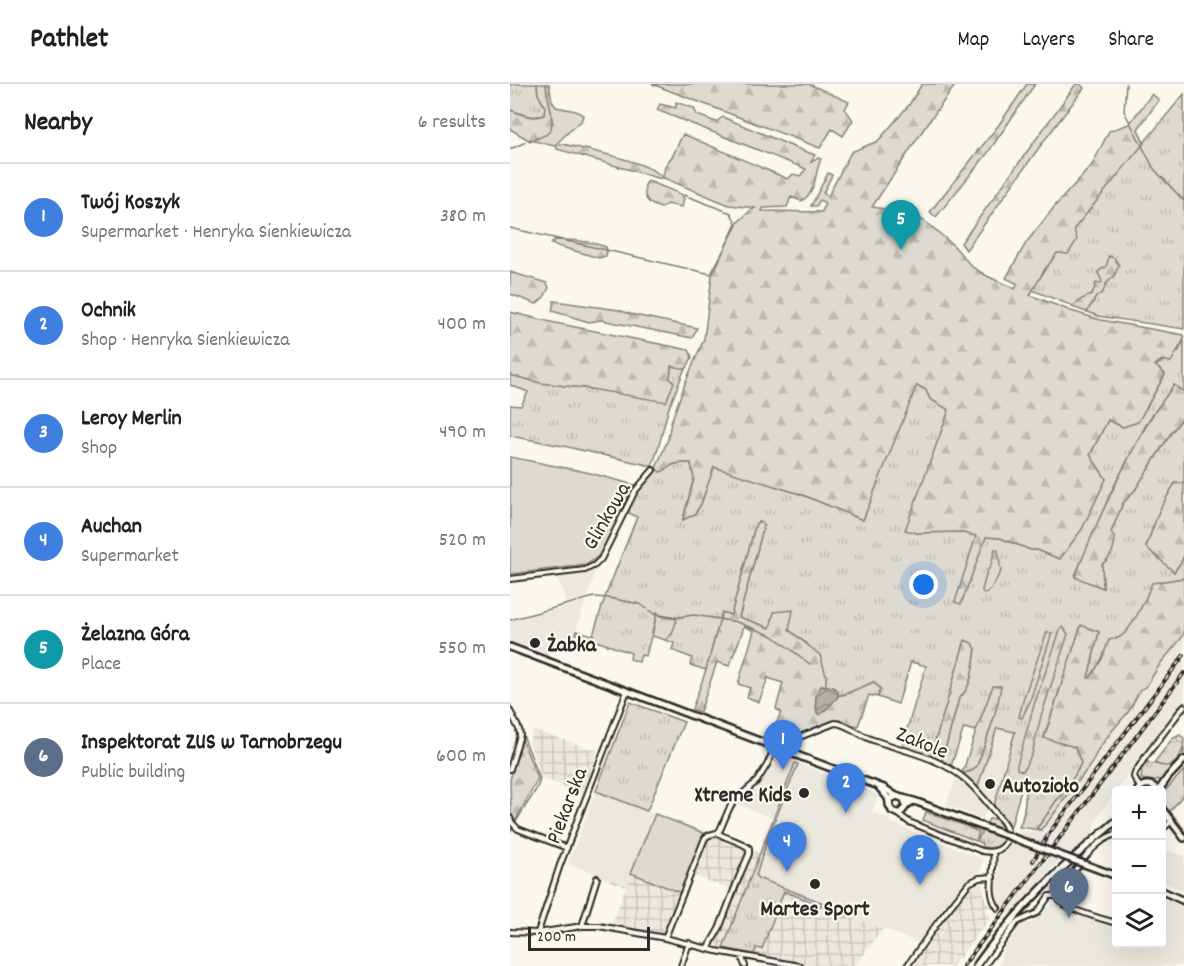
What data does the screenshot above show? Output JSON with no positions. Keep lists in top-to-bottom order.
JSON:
{
  "streets": {
    "street": ["Glinkowa", "Zakole", "Piekarska"]
  },
  "places": [
    "Żabka",
    "Autozioło",
    "Xtreme Kids",
    "Martes Sport"
  ],
  "scale_bar": "200 m",
  "page": {
    "header": "Pathlet",
    "nav": ["Map", "Layers", "Share"],
    "heading": ["Nearby", "6 results"],
    "list": [
      {
        "mark": "1",
        "name": "Twój Koszyk",
        "note": "Supermarket · Henryka Sienkiewicza",
        "value": "380 m"
      },
      {
        "mark": "2",
        "name": "Ochnik",
        "note": "Shop · Henryka Sienkiewicza",
        "value": "400 m"
      },
      {
        "mark": "3",
        "name": "Leroy Merlin",
        "note": "Shop",
        "value": "490 m"
      },
      {
        "mark": "4",
        "name": "Auchan",
        "note": "Supermarket",
        "value": "520 m"
      },
      {
        "mark": "5",
        "name": "Żelazna Góra",
        "note": "Place",
        "value": "550 m"
      },
      {
        "mark": "6",
        "name": "Inspektorat ZUS w Tarnobrzegu",
        "note": "Public building",
        "value": "600 m"
      }
    ],
    "pins": [
      "5",
      "1",
      "2",
      "4",
      "3",
      "6"
    ],
    "map_buttons": ["+", "−"],
    "scale": "200 m"
  }
}
